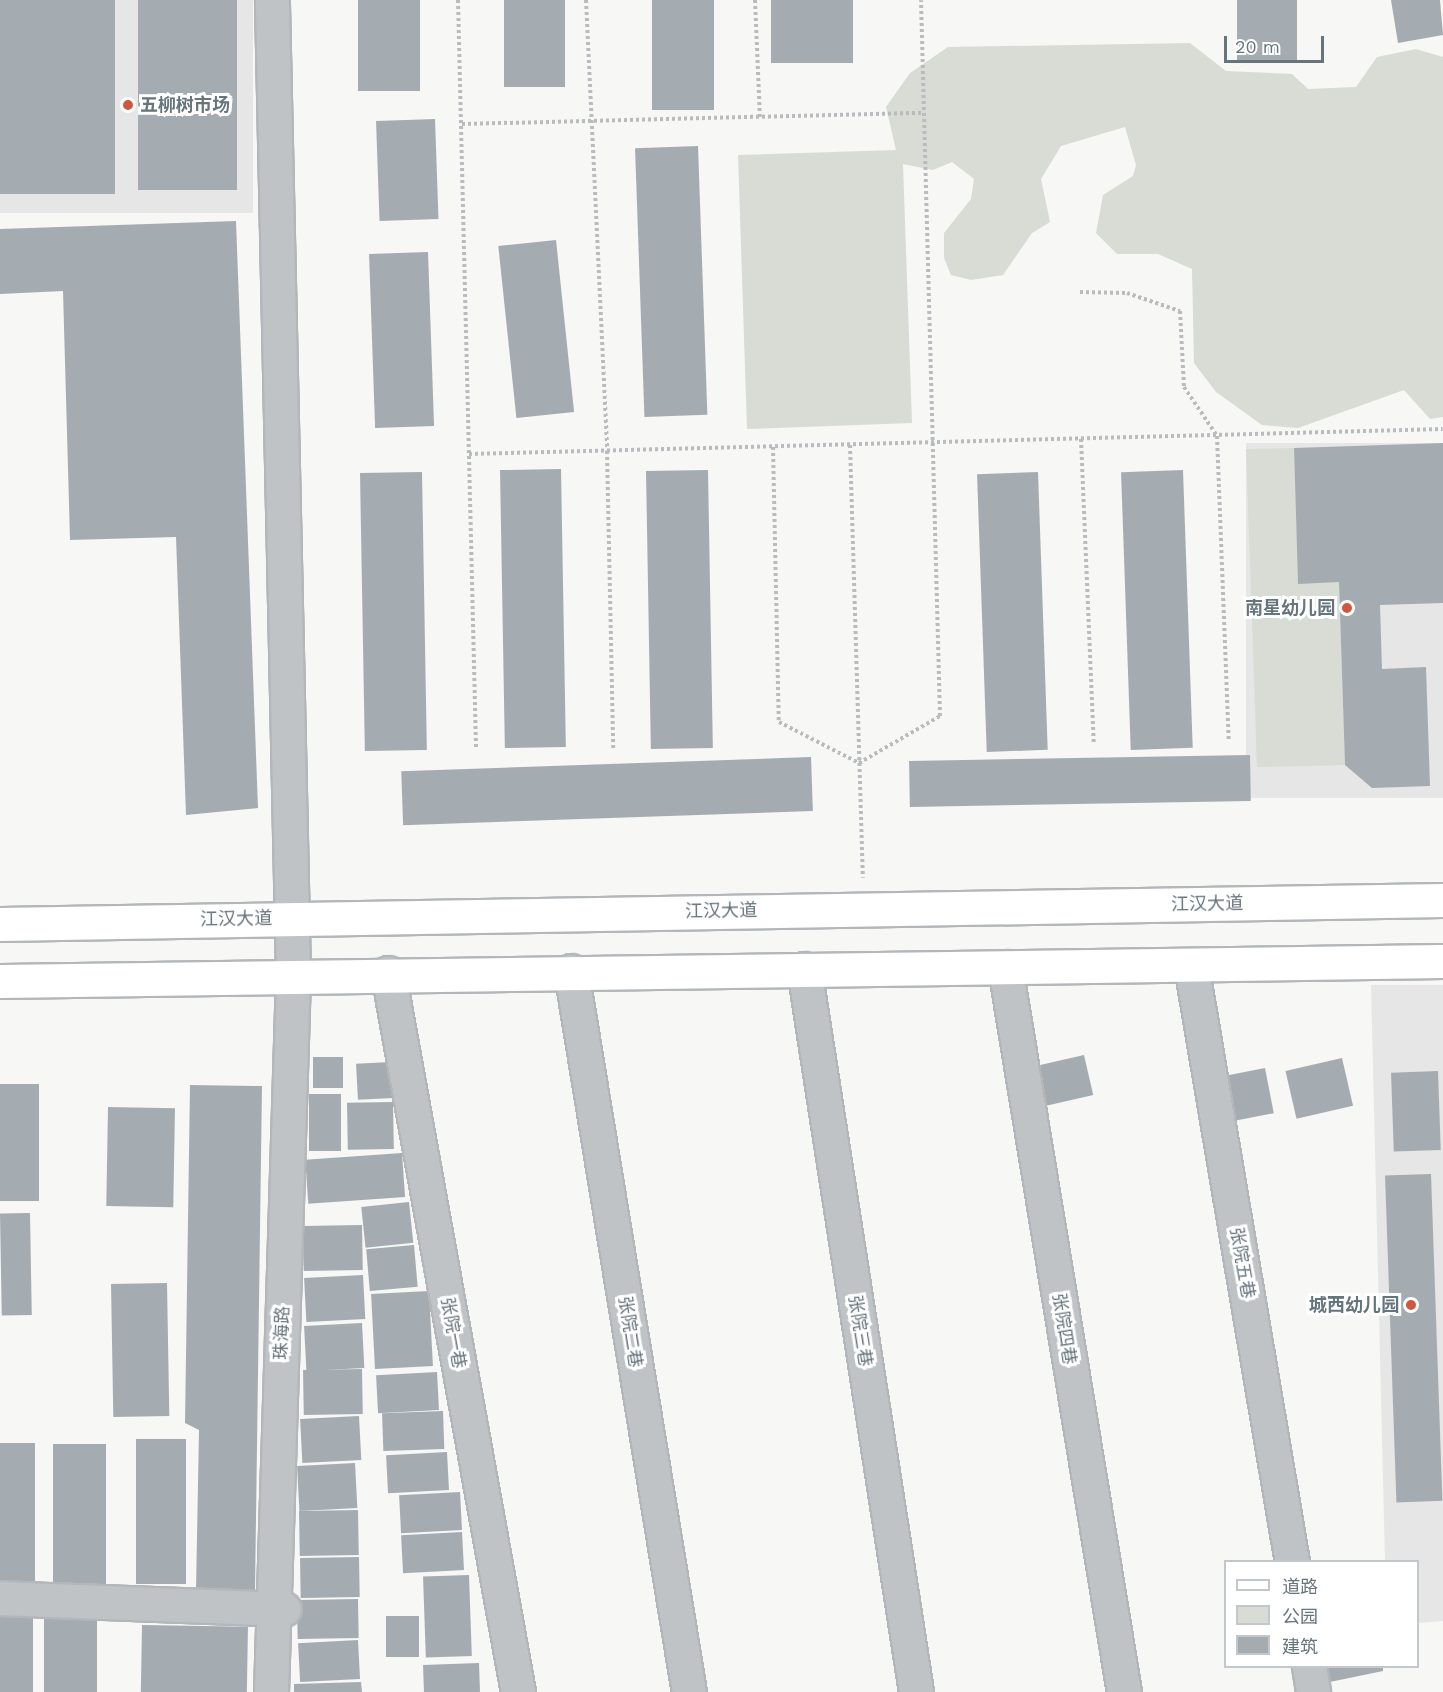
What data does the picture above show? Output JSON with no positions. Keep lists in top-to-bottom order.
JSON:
{
  "streets": {
    "main road": ["江汉大道"],
    "street": [
      "张院五巷",
      "张院四巷",
      "张院三巷",
      "张院二巷",
      "珠海路",
      "张院一巷"
    ]
  },
  "crossings": [
    ["江汉大道", "珠海路"]
  ],
  "places": ["五柳树市场", "南星幼儿园", "城西幼儿园"],
  "legend": ["道路", "公园", "建筑"],
  "scale_bar": "20 m"
}
